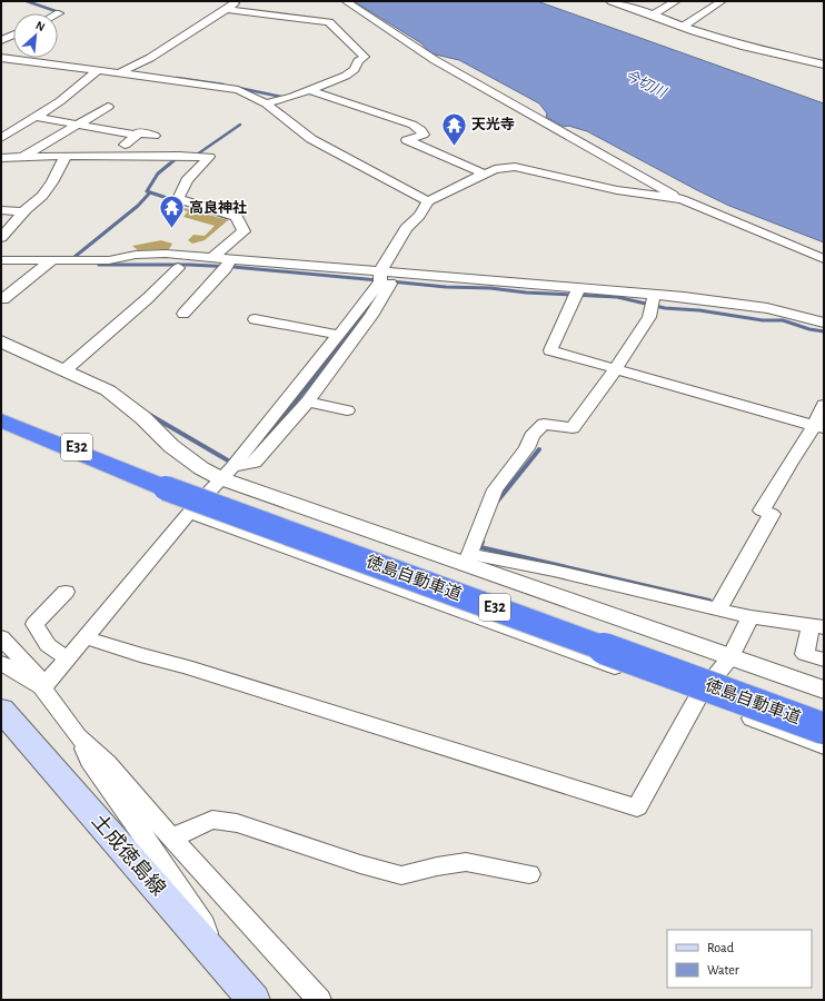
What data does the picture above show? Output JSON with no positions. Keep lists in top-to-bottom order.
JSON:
{
  "streets": {
    "highway": ["E32", "徳島自動車道"],
    "main road": ["土成徳島線"]
  },
  "water": ["今切川"],
  "places": {
    "temple": ["天光寺", "高良神社"]
  },
  "legend": ["Road", "Water"],
  "north": "top right"
}
